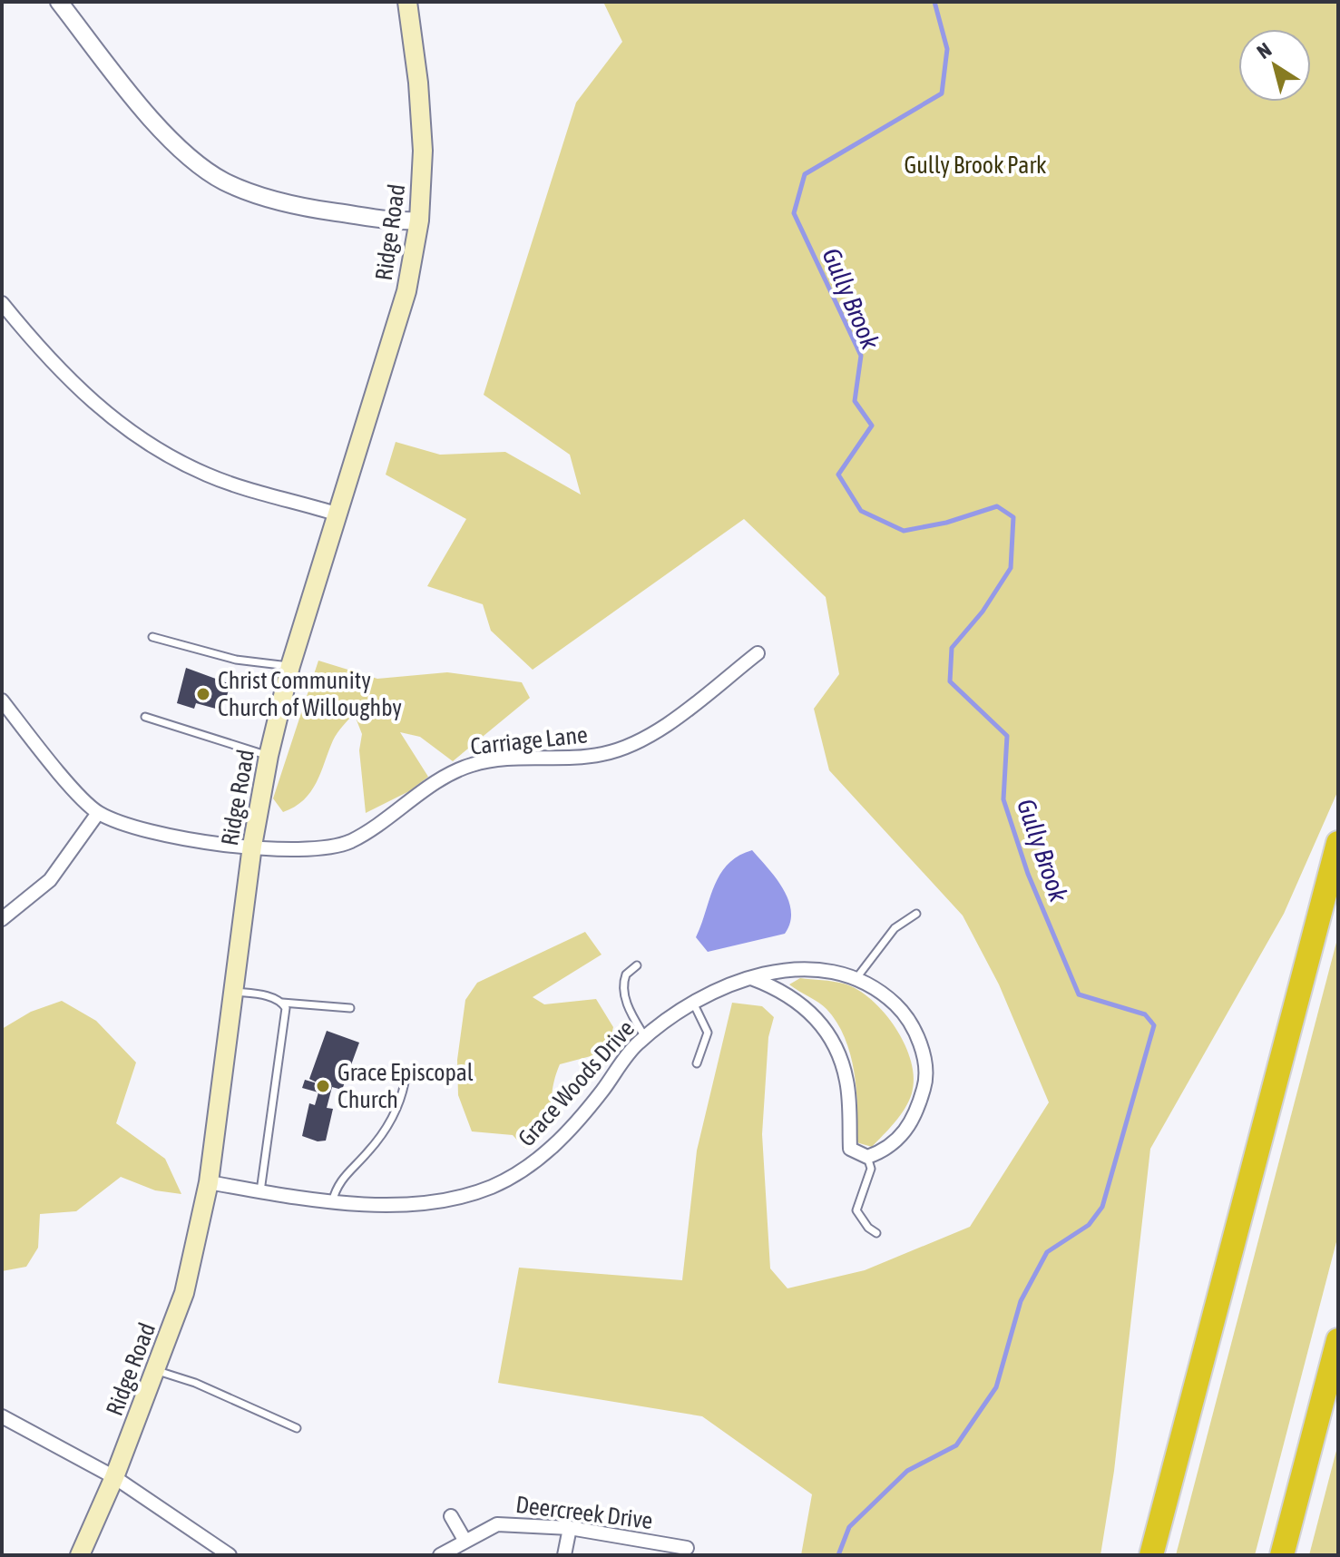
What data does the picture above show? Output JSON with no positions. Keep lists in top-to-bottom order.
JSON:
{
  "streets": {
    "main road": ["Ridge Road"],
    "street": ["Carriage Lane", "Grace Woods Drive", "Deercreek Drive"]
  },
  "crossings": [
    ["Ridge Road", "Carriage Lane"],
    ["Ridge Road", "Grace Woods Drive"]
  ],
  "water": ["Gully Brook"],
  "parks": ["Gully Brook Park"],
  "places": ["Christ Community Church of Willoughby", "Grace Episcopal Church"],
  "north": "top left"
}
